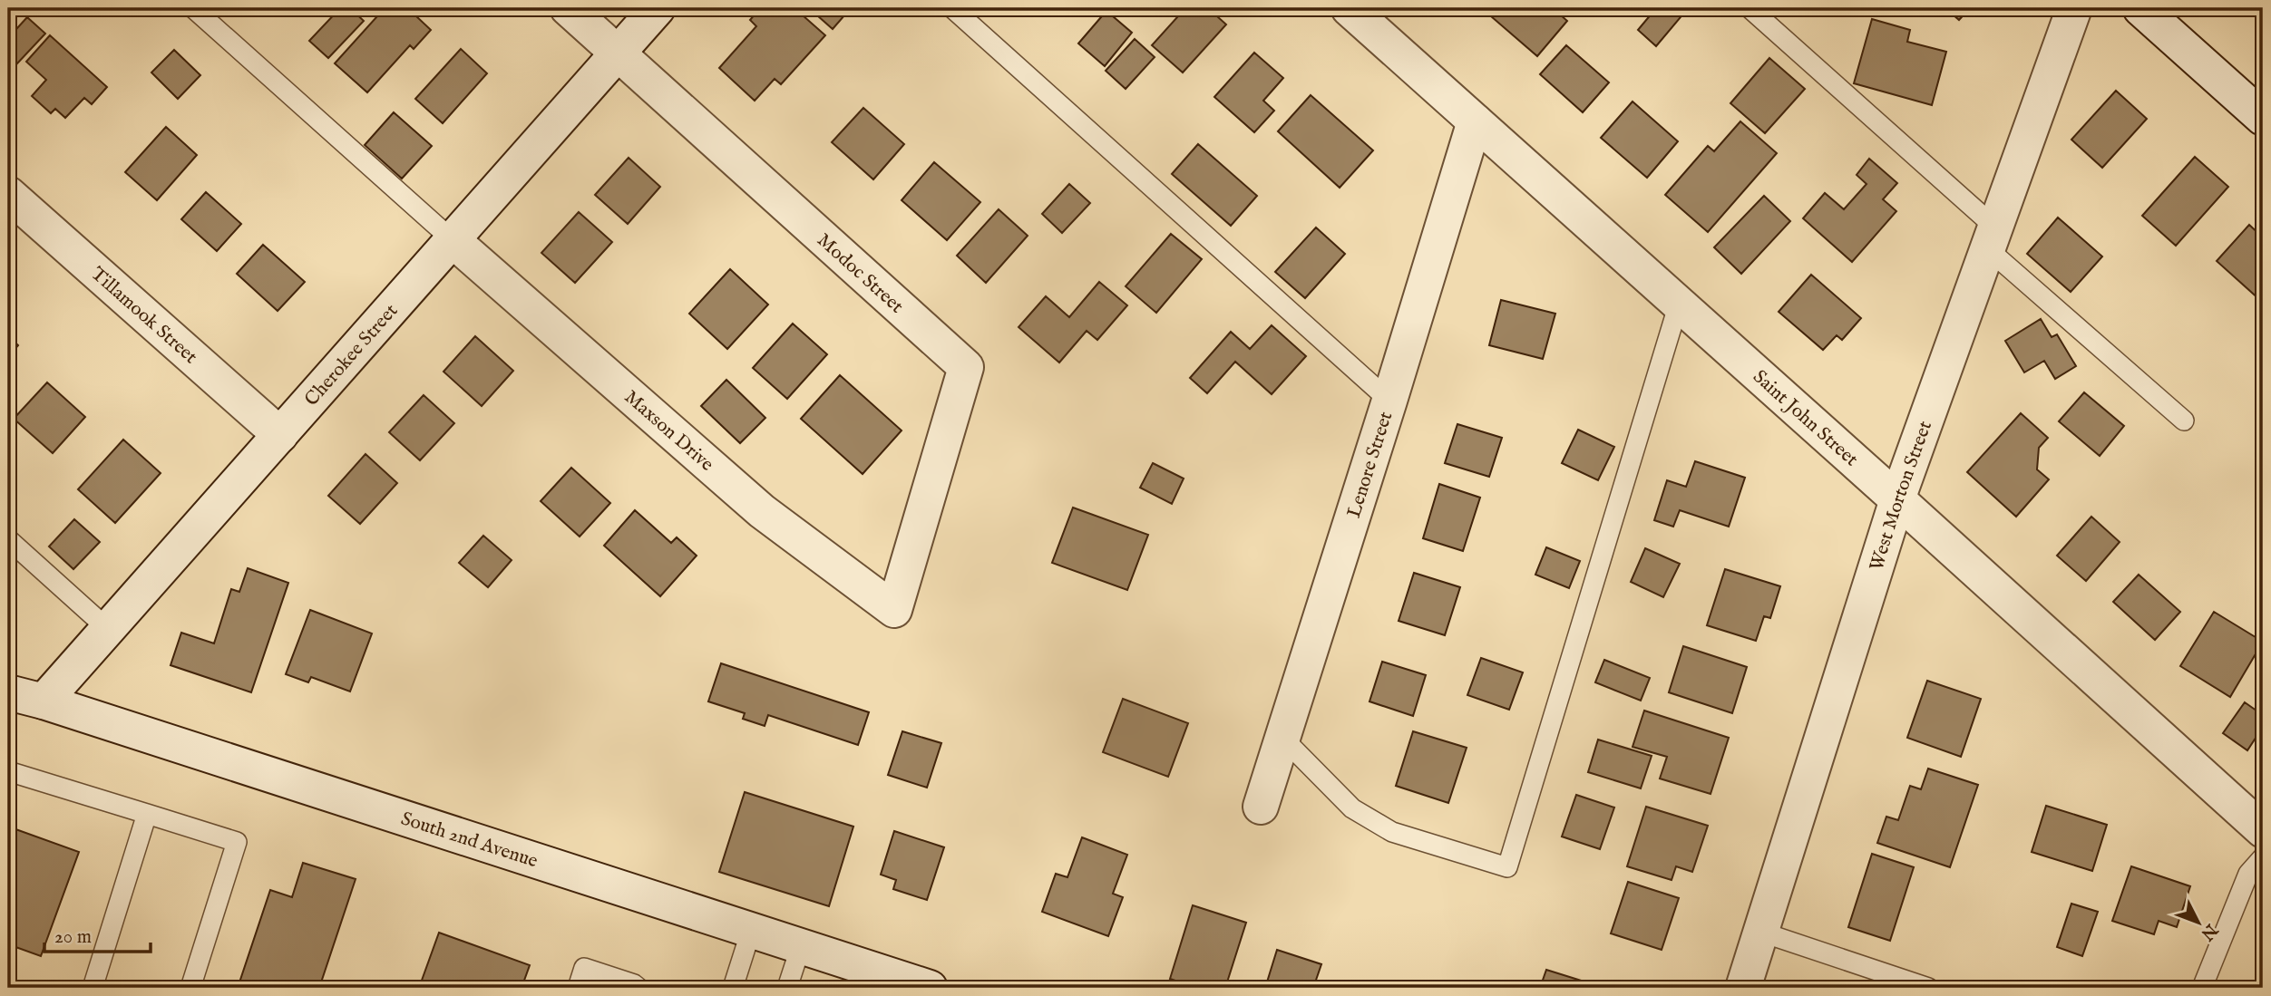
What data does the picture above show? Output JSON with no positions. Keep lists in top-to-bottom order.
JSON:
{
  "streets": {
    "street": [
      "Modoc Street",
      "Tillamook Street",
      "Cherokee Street",
      "Saint John Street",
      "Maxson Drive",
      "Lenore Street",
      "West Morton Street",
      "South 2nd Avenue"
    ]
  },
  "crossings": [
    ["Modoc Street", "Cherokee Street"],
    ["Modoc Street", "Maxson Drive"],
    ["Tillamook Street", "Cherokee Street"],
    ["Cherokee Street", "Maxson Drive"],
    ["Cherokee Street", "South 2nd Avenue"],
    ["Saint John Street", "Lenore Street"],
    ["Saint John Street", "West Morton Street"]
  ],
  "scale_bar": "20 m",
  "north": "bottom right"
}
